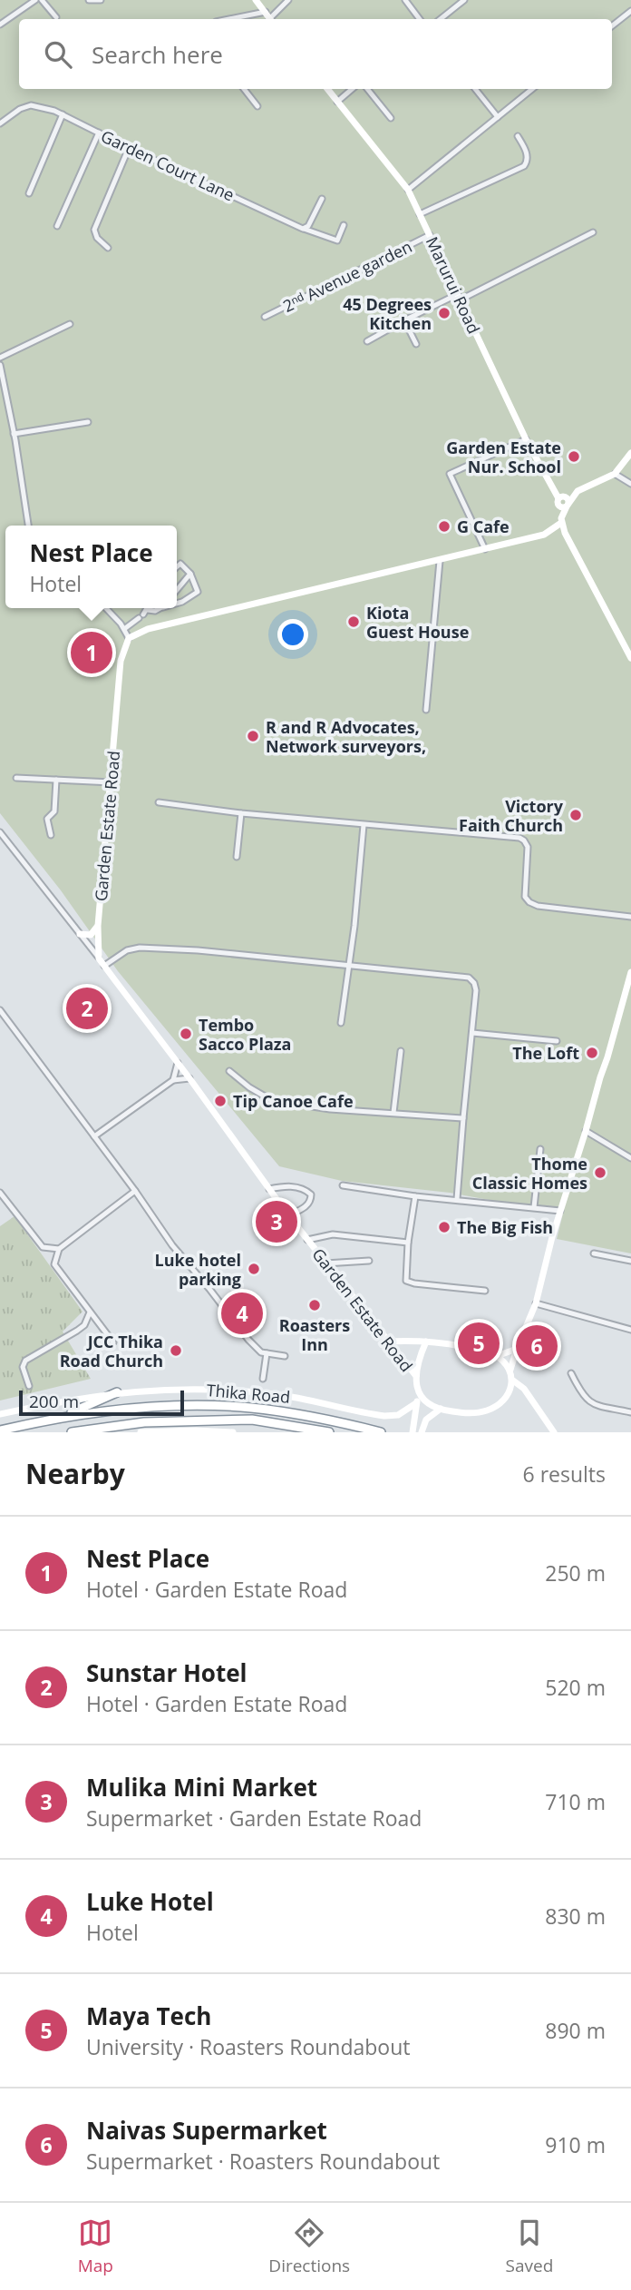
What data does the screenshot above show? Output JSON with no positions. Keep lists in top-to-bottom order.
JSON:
{
  "streets": {
    "highway": ["Thika Road"],
    "street": [
      "Garden Court Lane",
      "2ⁿᵈ Avenue garden",
      "Marurui Road",
      "Garden Estate Road"
    ]
  },
  "crossings": [
    ["2ⁿᵈ Avenue garden", "Marurui Road"]
  ],
  "places": [
    "45 Degrees Kitchen",
    "Garden Estate Nur. School",
    "G Cafe",
    "Kiota Guest House",
    "R and R Advocates, Network surveyors,",
    "Victory Faith Church",
    "Tembo Sacco Plaza",
    "The Loft",
    "Tip Canoe Cafe",
    "Thome Classic Homes",
    "The Big Fish",
    "Luke hotel parking",
    "Roasters Inn",
    "JCC Thika Road Church"
  ],
  "scale_bar": "200 m",
  "page": {
    "search": "Search here",
    "popup": ["Nest Place", "Hotel"],
    "pins": [
      "1",
      "2",
      "3",
      "4",
      "5",
      "6"
    ],
    "scale": "200 m",
    "heading": ["Nearby", "6 results"],
    "list": [
      {
        "mark": "1",
        "name": "Nest Place",
        "note": "Hotel · Garden Estate Road",
        "value": "250 m"
      },
      {
        "mark": "2",
        "name": "Sunstar Hotel",
        "note": "Hotel · Garden Estate Road",
        "value": "520 m"
      },
      {
        "mark": "3",
        "name": "Mulika Mini Market",
        "note": "Supermarket · Garden Estate Road",
        "value": "710 m"
      },
      {
        "mark": "4",
        "name": "Luke Hotel",
        "note": "Hotel",
        "value": "830 m"
      },
      {
        "mark": "5",
        "name": "Maya Tech",
        "note": "University · Roasters Roundabout",
        "value": "890 m"
      },
      {
        "mark": "6",
        "name": "Naivas Supermarket",
        "note": "Supermarket · Roasters Roundabout",
        "value": "910 m"
      }
    ],
    "nav": ["Map", "Directions", "Saved"]
  }
}
